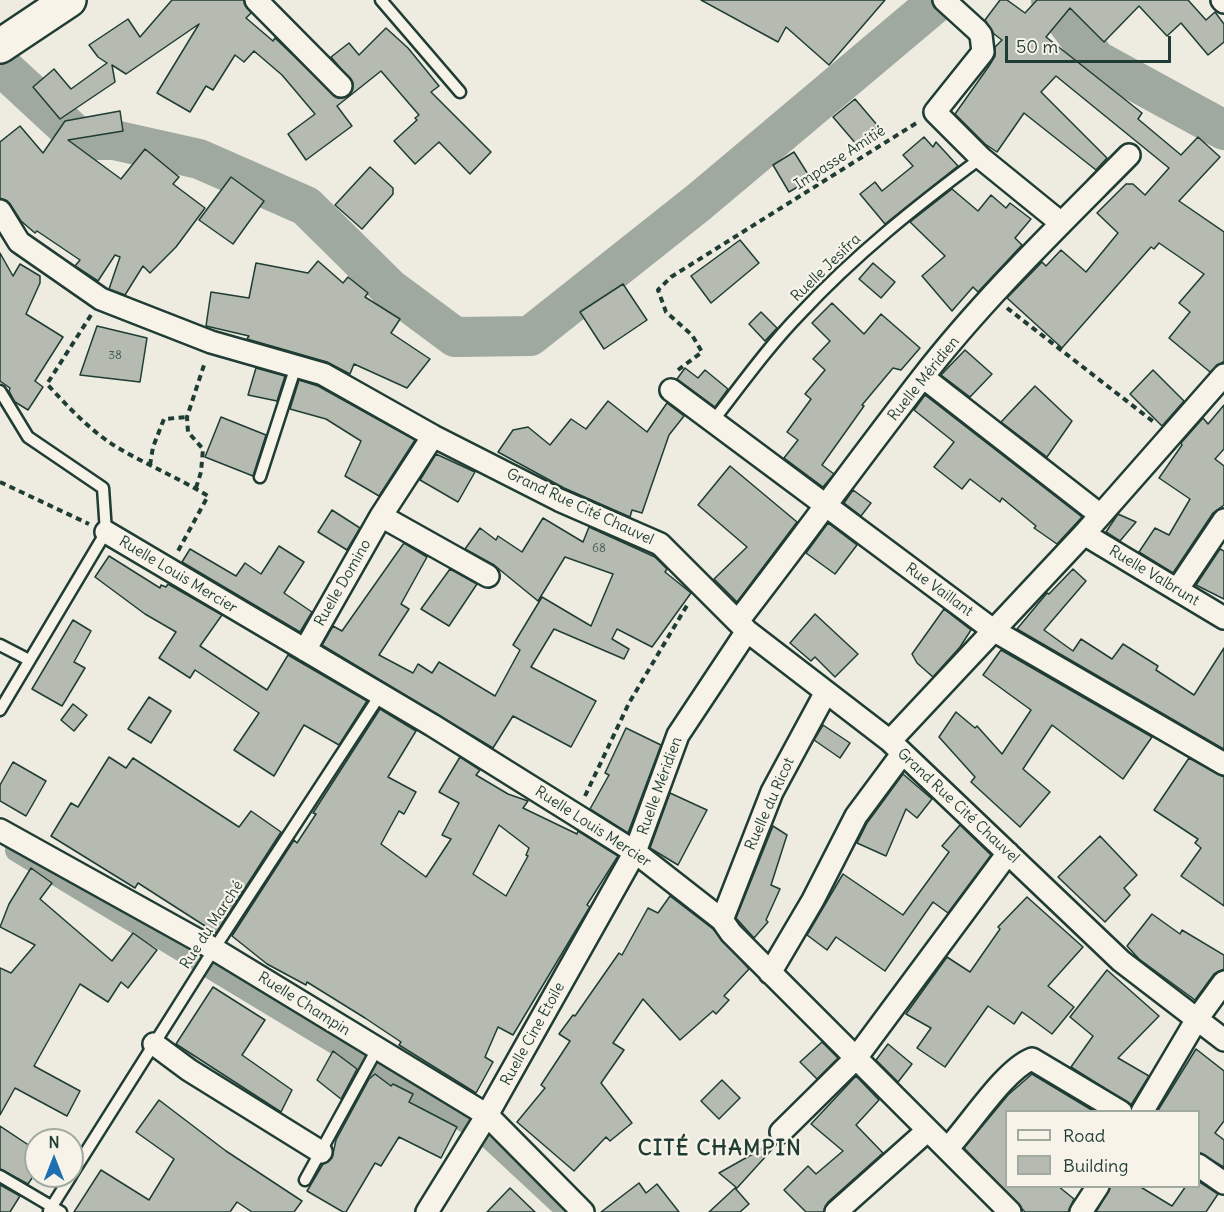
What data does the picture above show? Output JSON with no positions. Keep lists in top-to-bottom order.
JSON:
{
  "streets": {
    "street": [
      "Ruelle Méridien",
      "Grand Rue Cité Chauvel",
      "Ruelle Louis Mercier",
      "Ruelle Valbrunt",
      "Ruelle Domino",
      "Rue Vaillant",
      "Ruelle du Ricot",
      "Ruelle Champin",
      "Ruelle Cine Etoile"
    ],
    "lane": ["Ruelle Jesifra", "Rue du Marché"],
    "path": ["Impasse Amitié"]
  },
  "crossings": [
    ["Impasse Amitié", "Rue Vaillant"],
    ["Ruelle Jesifra", "Rue Vaillant"],
    ["Ruelle Méridien", "Grand Rue Cité Chauvel"],
    ["Ruelle Méridien", "Ruelle Louis Mercier"],
    ["Ruelle Méridien", "Rue Vaillant"],
    ["Ruelle Méridien", "Ruelle Cine Etoile"],
    ["Grand Rue Cité Chauvel", "Ruelle Domino"],
    ["Grand Rue Cité Chauvel", "Ruelle du Ricot"],
    ["Ruelle Louis Mercier", "Ruelle Domino"],
    ["Ruelle Louis Mercier", "Ruelle du Ricot"],
    ["Ruelle Louis Mercier", "Rue du Marché"],
    ["Ruelle Louis Mercier", "Ruelle Cine Etoile"],
    ["Rue du Marché", "Ruelle Champin"],
    ["Ruelle Champin", "Ruelle Cine Etoile"]
  ],
  "districts": ["CITÉ CHAMPIN"],
  "house_numbers": ["38", "68"],
  "legend": ["Road", "Building"],
  "scale_bar": "50 m",
  "north": "top"
}
